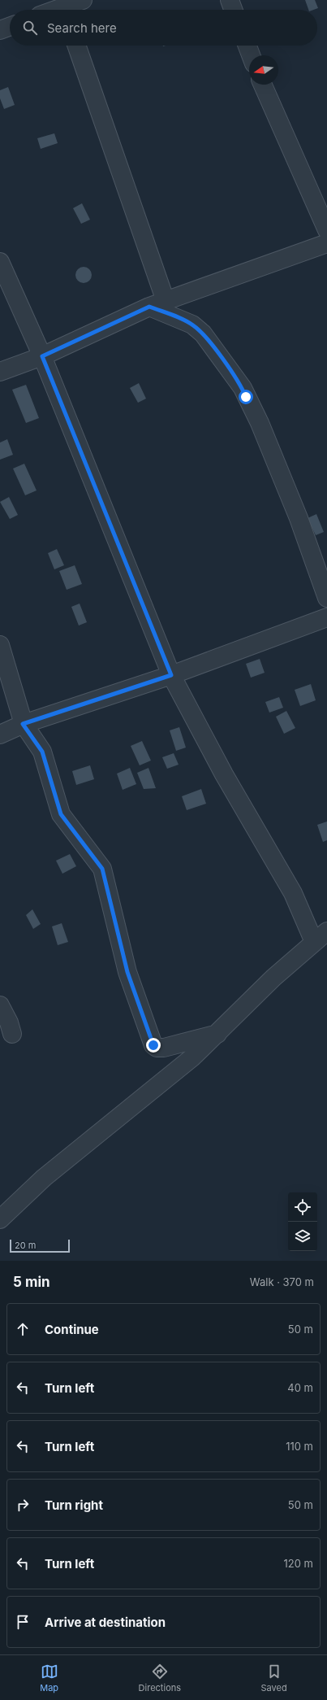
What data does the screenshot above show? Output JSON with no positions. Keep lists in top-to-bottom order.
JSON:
{
  "scale_bar": "20 m",
  "north": "left",
  "page": {
    "search": "Search here",
    "scale": "20 m",
    "heading": ["5 min", "Walk · 370 m"],
    "list": [
      ["Continue", "50 m"],
      ["Turn left", "40 m"],
      ["Turn left", "110 m"],
      ["Turn right", "50 m"],
      ["Turn left", "120 m"],
      "Arrive at destination"
    ],
    "nav": ["Map", "Directions", "Saved"]
  }
}
